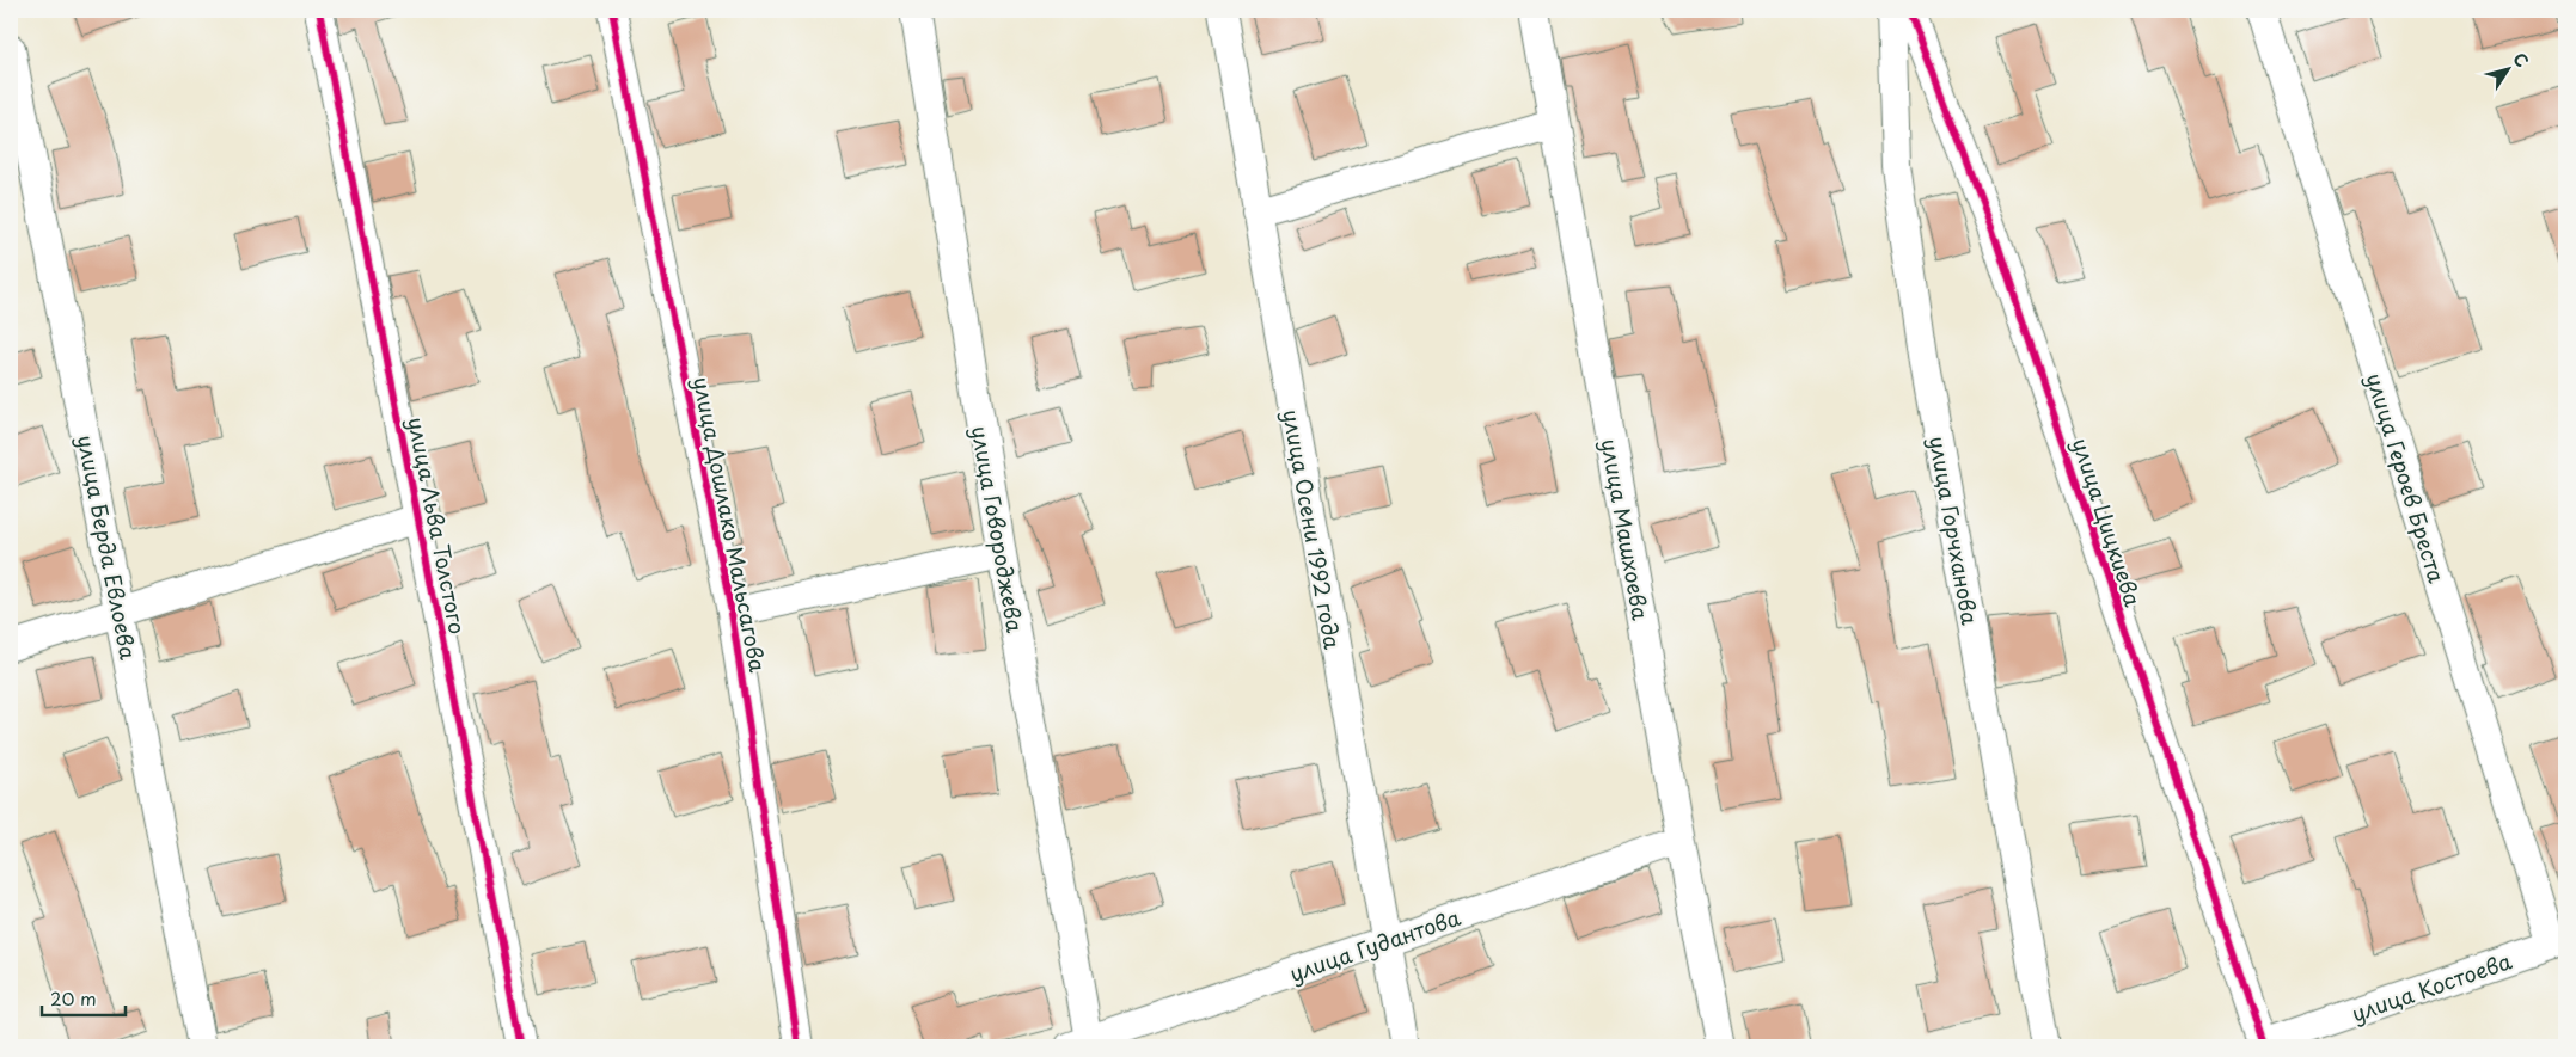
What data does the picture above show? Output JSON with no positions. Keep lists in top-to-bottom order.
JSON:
{
  "streets": {
    "street": [
      "улица Героев Бреста",
      "улица Цицкиева",
      "улица Дошлако Мальсагова",
      "улица Льва Толстого",
      "улица Говороджева",
      "улица Осени 1992 года",
      "улица Машхоева",
      "улица Горчханова",
      "улица Берда Евлоева",
      "улица Гудантова",
      "улица Костоева"
    ]
  },
  "crossings": [
    ["улица Героев Бреста", "улица Костоева"],
    ["улица Цицкиева", "улица Костоева"],
    ["улица Говороджева", "улица Гудантова"],
    ["улица Осени 1992 года", "улица Гудантова"],
    ["улица Машхоева", "улица Гудантова"]
  ],
  "scale_bar": "20 m",
  "north": "top right"
}
